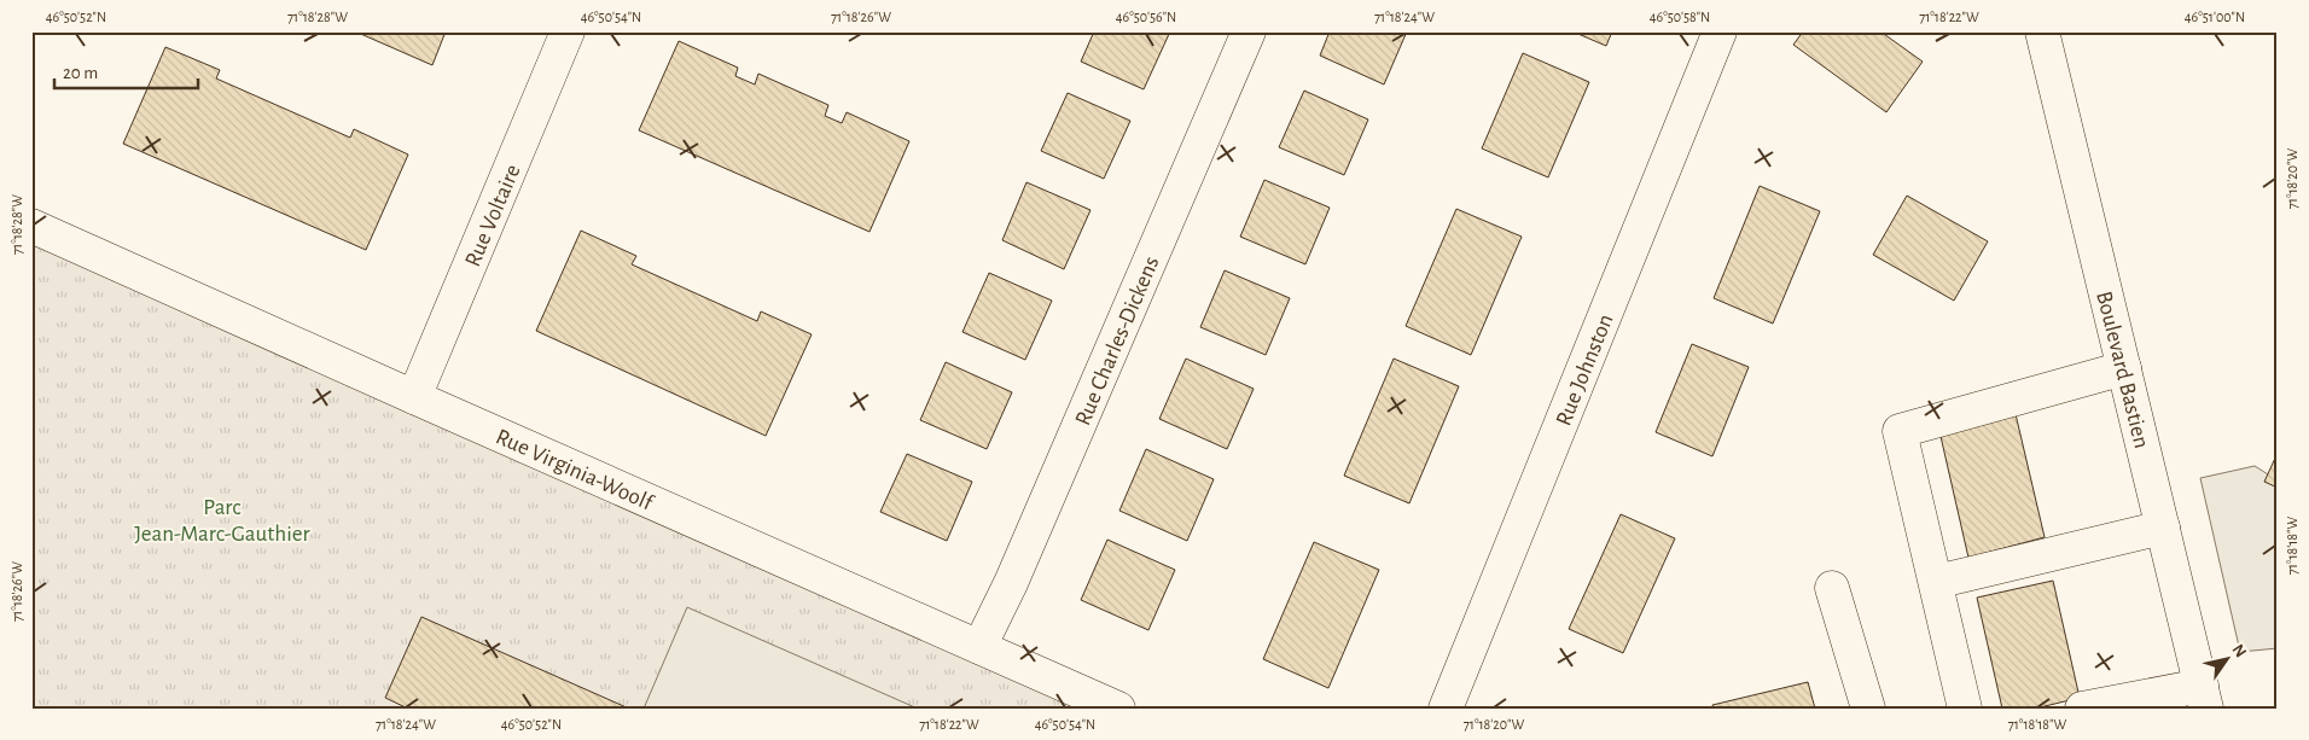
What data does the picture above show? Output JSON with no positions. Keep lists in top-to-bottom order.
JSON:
{
  "streets": {
    "street": [
      "Rue Voltaire",
      "Rue Charles-Dickens",
      "Rue Johnston",
      "Boulevard Bastien",
      "Rue Virginia-Woolf"
    ]
  },
  "crossings": [
    ["Rue Voltaire", "Rue Virginia-Woolf"],
    ["Rue Charles-Dickens", "Rue Virginia-Woolf"]
  ],
  "parks": ["Parc Jean-Marc-Gauthier"],
  "scale_bar": "20 m",
  "north": "top right",
  "coordinates": [
    "46°50'52\"N",
    "71°18'28\"W",
    "46°50'54\"N",
    "71°18'26\"W",
    "46°50'56\"N",
    "71°18'24\"W",
    "46°50'58\"N",
    "71°18'22\"W",
    "46°51'00\"N",
    "71°18'20\"W",
    "71°18'18\"W"
  ]
}
